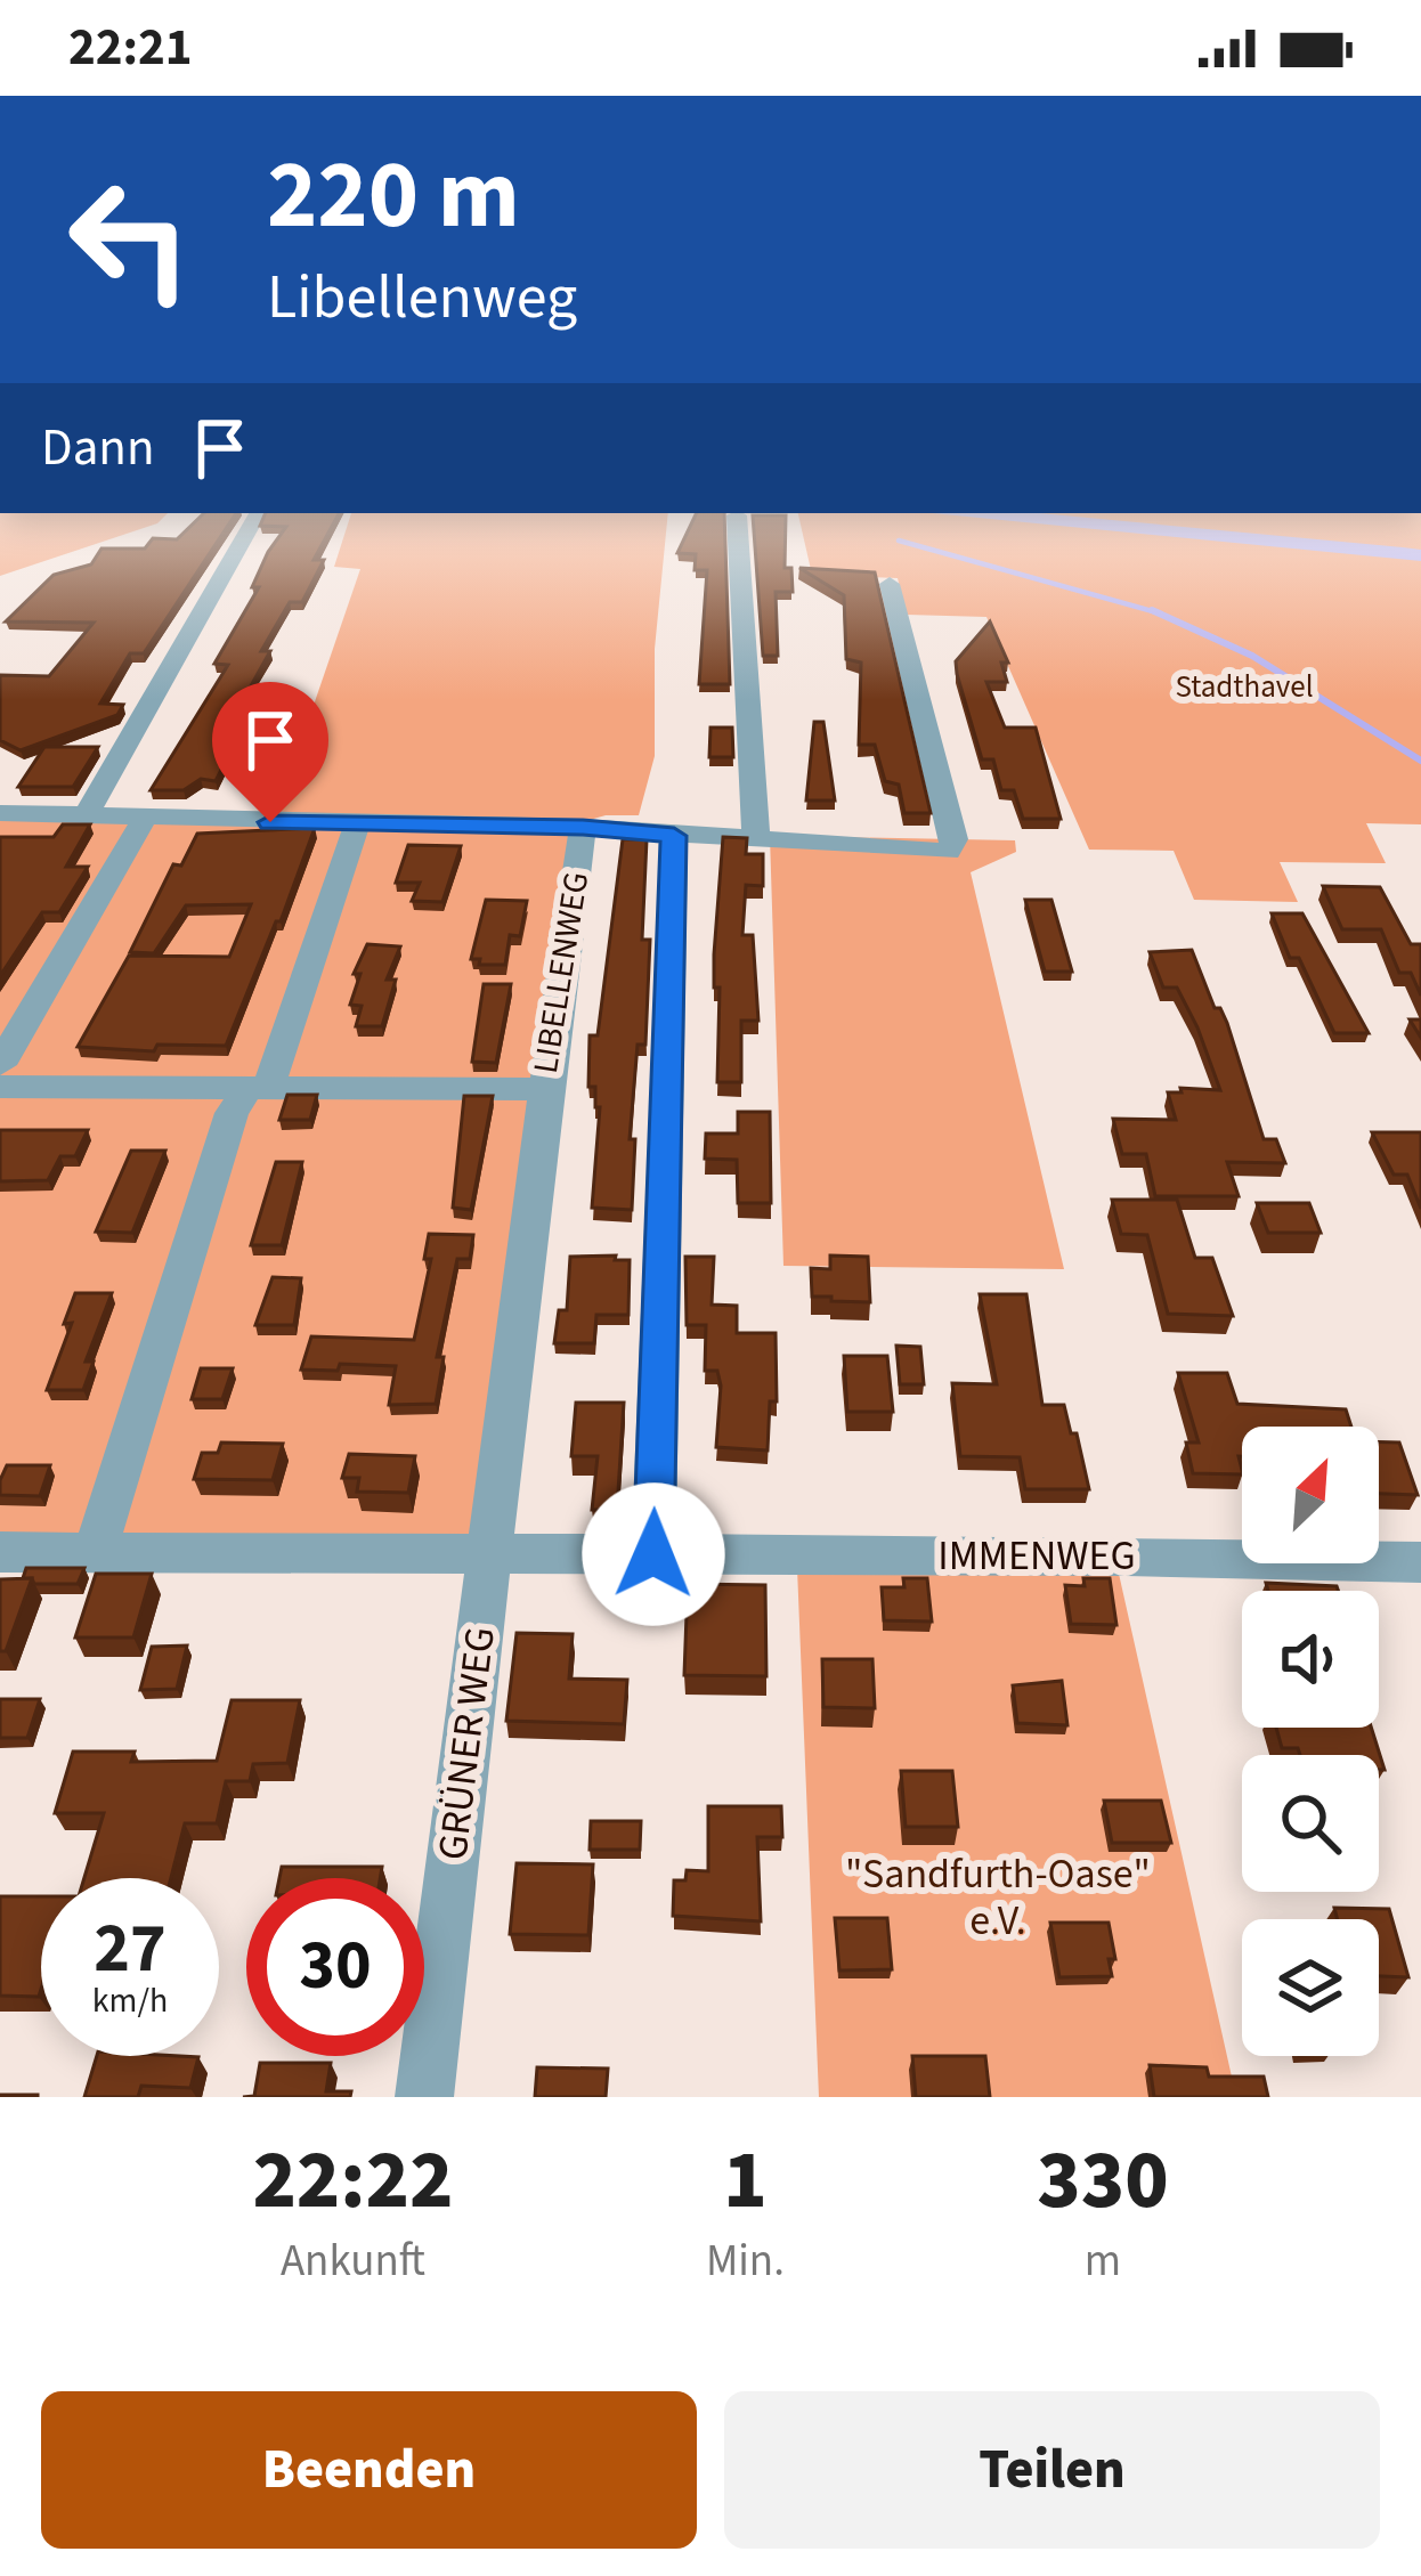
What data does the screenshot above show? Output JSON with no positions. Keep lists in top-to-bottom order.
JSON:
{
  "streets": {
    "street": ["LIBELLENWEG", "IMMENWEG", "GRÜNER WEG"]
  },
  "crossings": [
    ["IMMENWEG", "GRÜNER WEG"]
  ],
  "parks": ["Stadthavel", "\"Sandfurth-Oase\" e.V."],
  "north": "top right",
  "page": {
    "status": "22:21",
    "turn": ["220 m", "Libellenweg"],
    "then": "Dann",
    "speed": "27 km/h",
    "limit": "30",
    "eta": [
      "22:22",
      "Ankunft",
      "1",
      "Min.",
      "330",
      "m"
    ],
    "buttons": ["Beenden", "Teilen"]
  }
}
